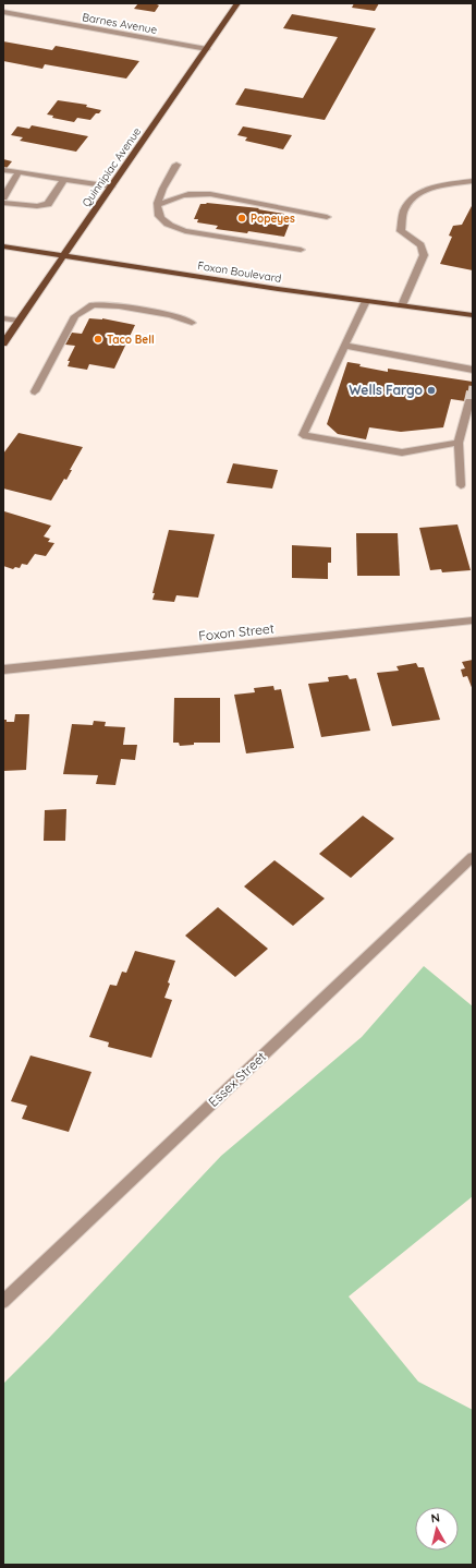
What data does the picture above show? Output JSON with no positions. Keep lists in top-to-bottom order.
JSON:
{
  "streets": {
    "main road": ["Quinnipiac Avenue", "Foxon Boulevard"],
    "street": ["Barnes Avenue", "Foxon Street", "Essex Street"]
  },
  "crossings": [
    ["Barnes Avenue", "Quinnipiac Avenue"],
    ["Quinnipiac Avenue", "Foxon Boulevard"]
  ],
  "places": ["Popeyes", "Taco Bell", "Wells Fargo"],
  "north": "top"
}
